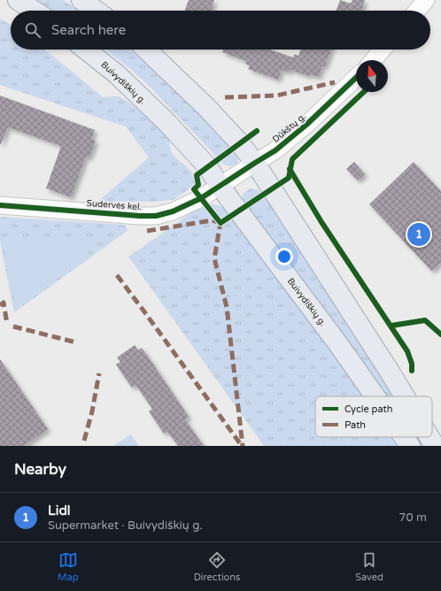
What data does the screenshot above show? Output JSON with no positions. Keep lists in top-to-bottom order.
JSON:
{
  "streets": {
    "main road": ["Buivydiškių g."],
    "street": ["Dūkštų g.", "Sudervės kel."]
  },
  "crossings": [
    ["Buivydiškių g.", "Dūkštų g."],
    ["Buivydiškių g.", "Sudervės kel."],
    ["Dūkštų g.", "Sudervės kel."]
  ],
  "legend": ["Cycle path", "Path"],
  "north": "top",
  "page": {
    "search": "Search here",
    "pins": "1",
    "heading": "Nearby",
    "list": [
      {
        "mark": "1",
        "name": "Lidl",
        "note": "Supermarket · Buivydiškių g.",
        "value": "70 m"
      }
    ],
    "nav": ["Map", "Directions", "Saved"]
  }
}
